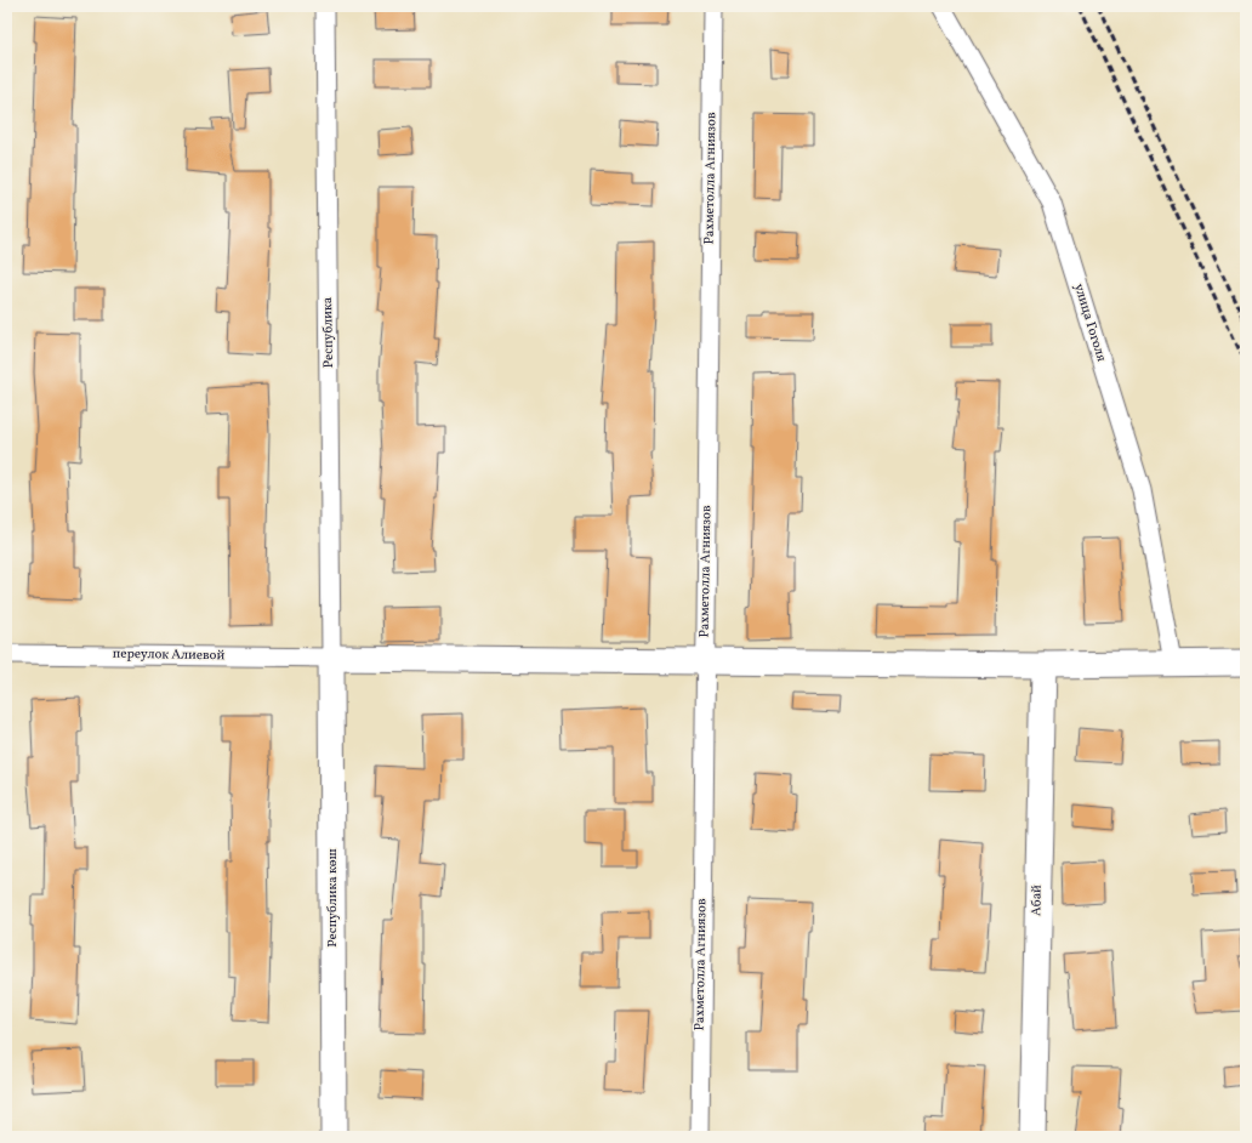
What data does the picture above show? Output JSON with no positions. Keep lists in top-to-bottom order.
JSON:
{
  "streets": {
    "main road": ["Республика көш", "Абай"],
    "street": [
      "Рахметолла Агниязов",
      "улица Гоголя",
      "Республика",
      "переулок Алиевой"
    ]
  },
  "crossings": [
    ["Республика", "переулок Алиевой"],
    ["Республика", "Республика көш"],
    ["переулок Алиевой", "Республика көш"]
  ]
}
